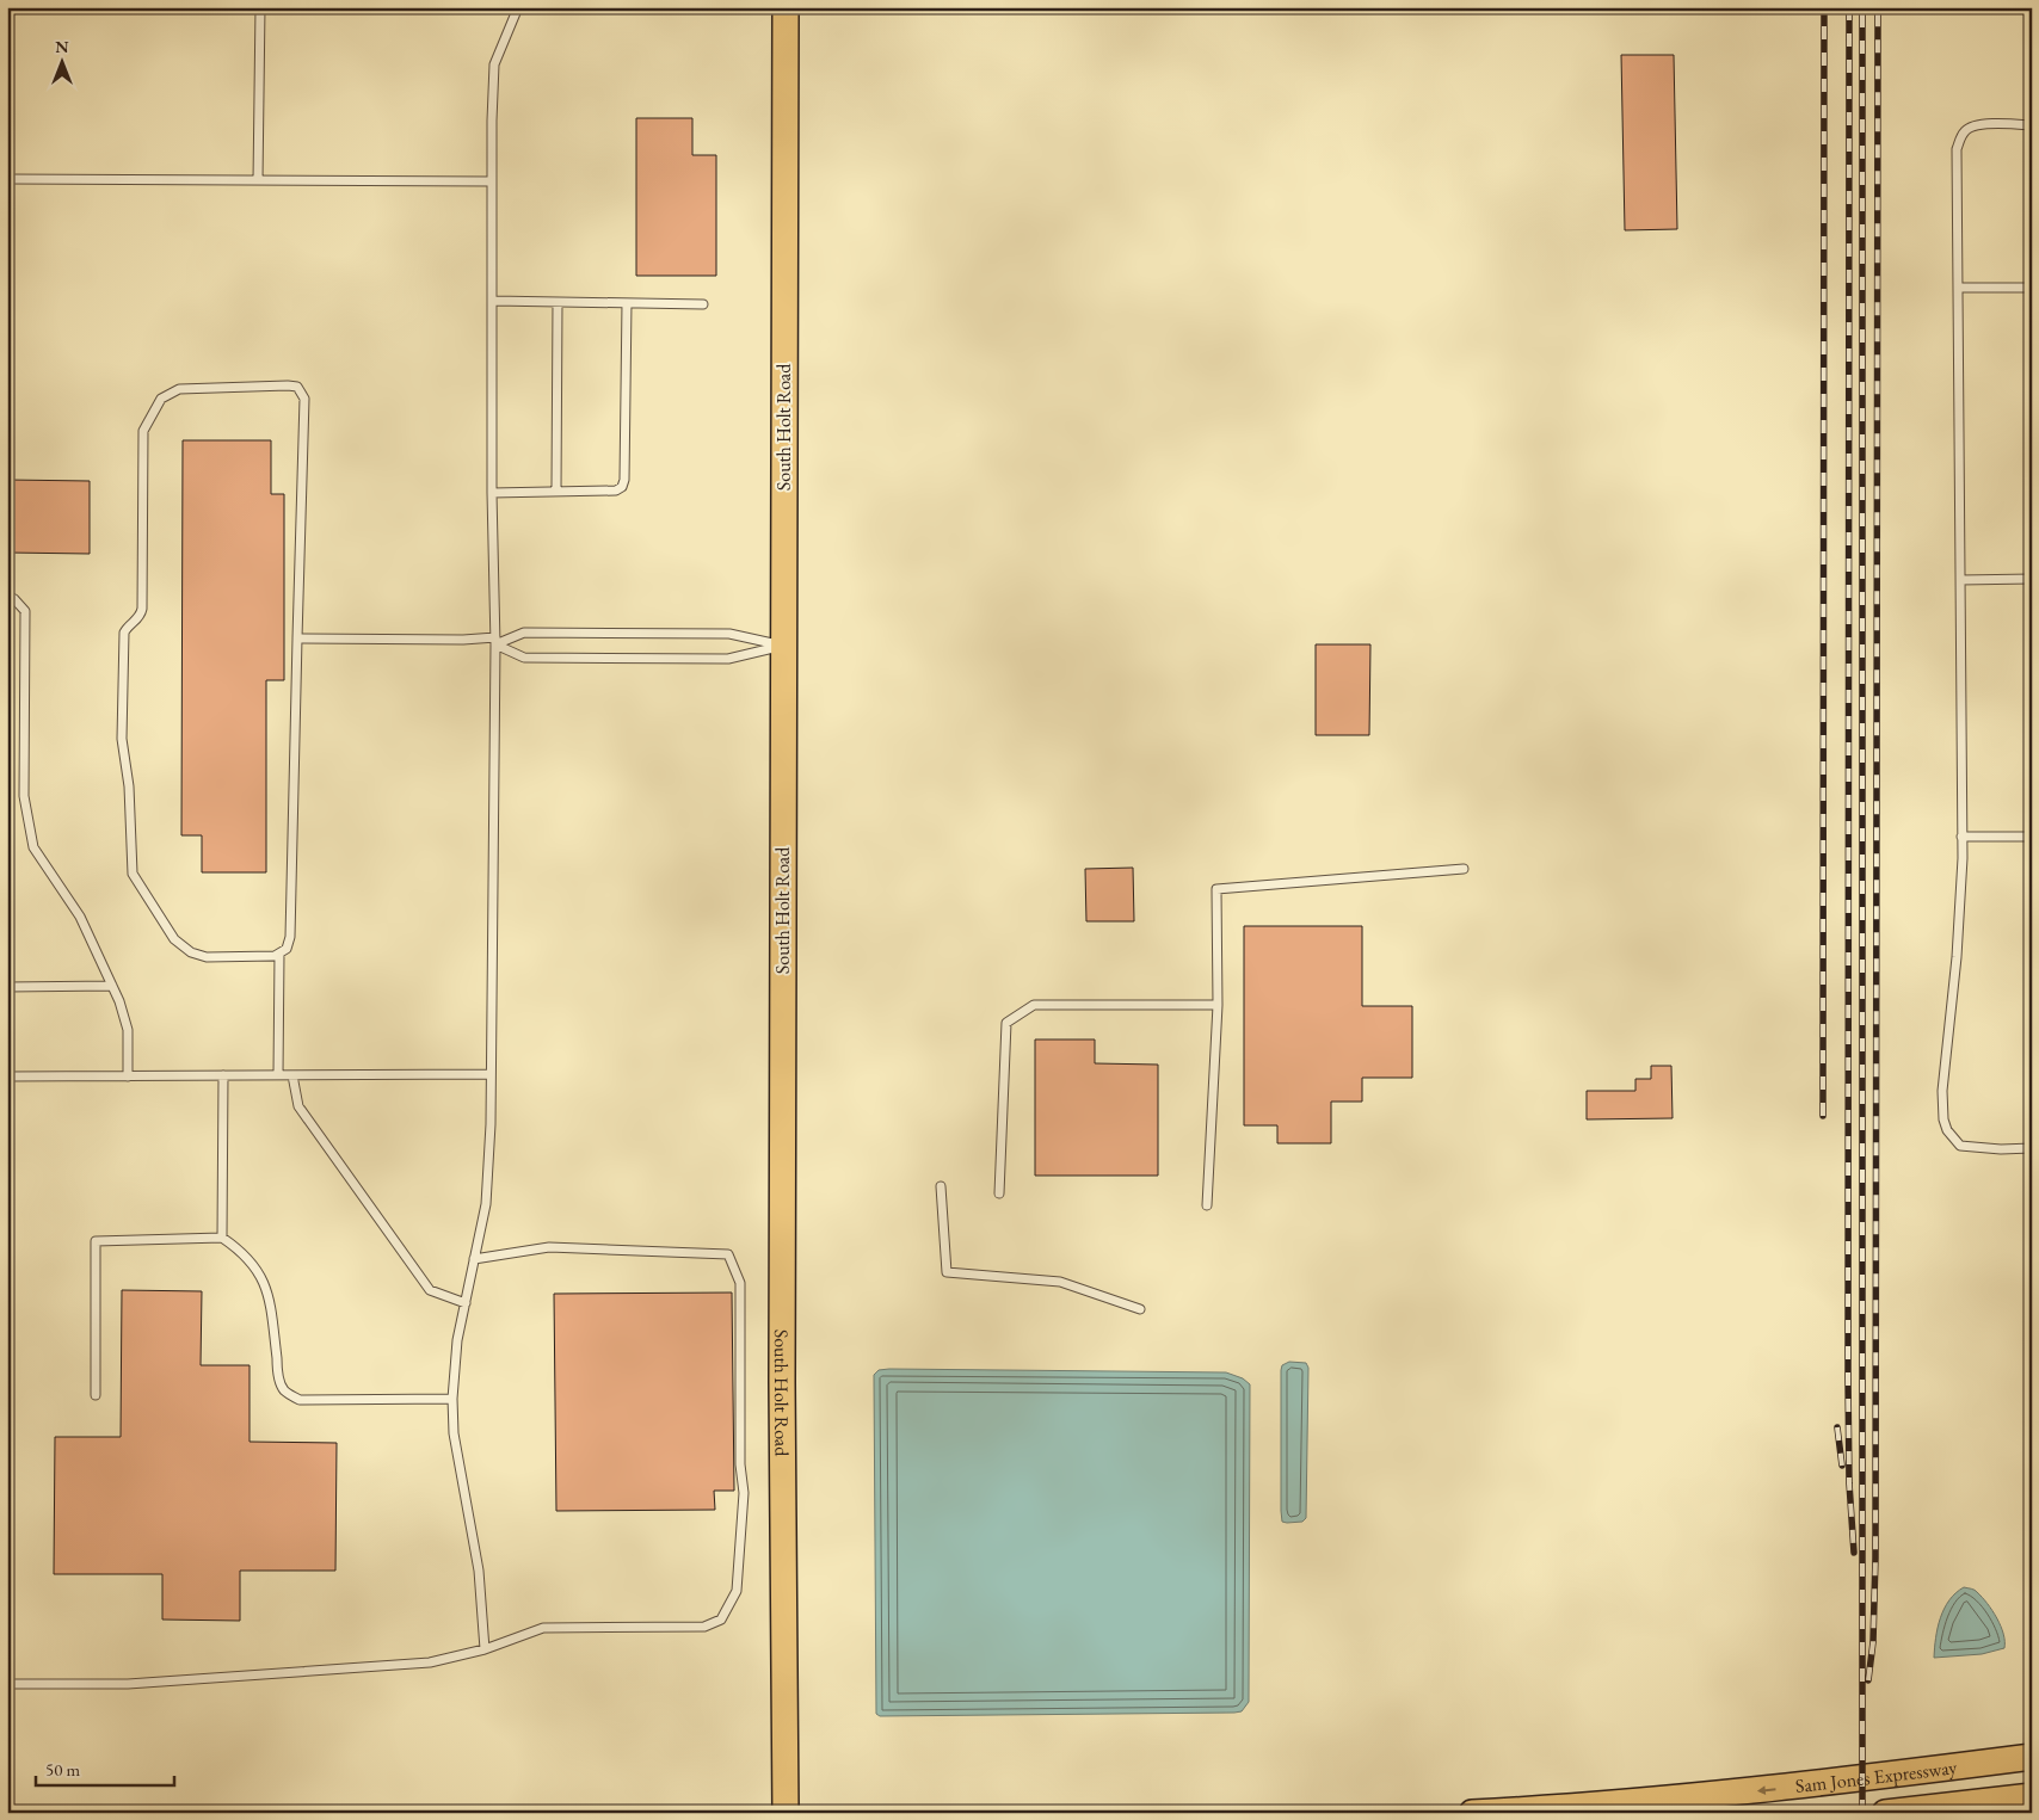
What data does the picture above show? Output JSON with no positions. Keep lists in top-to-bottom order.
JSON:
{
  "streets": {
    "main road": ["South Holt Road", "Sam Jones Expressway"]
  },
  "one_way": ["Sam Jones Expressway"],
  "scale_bar": "50 m",
  "north": "top"
}
